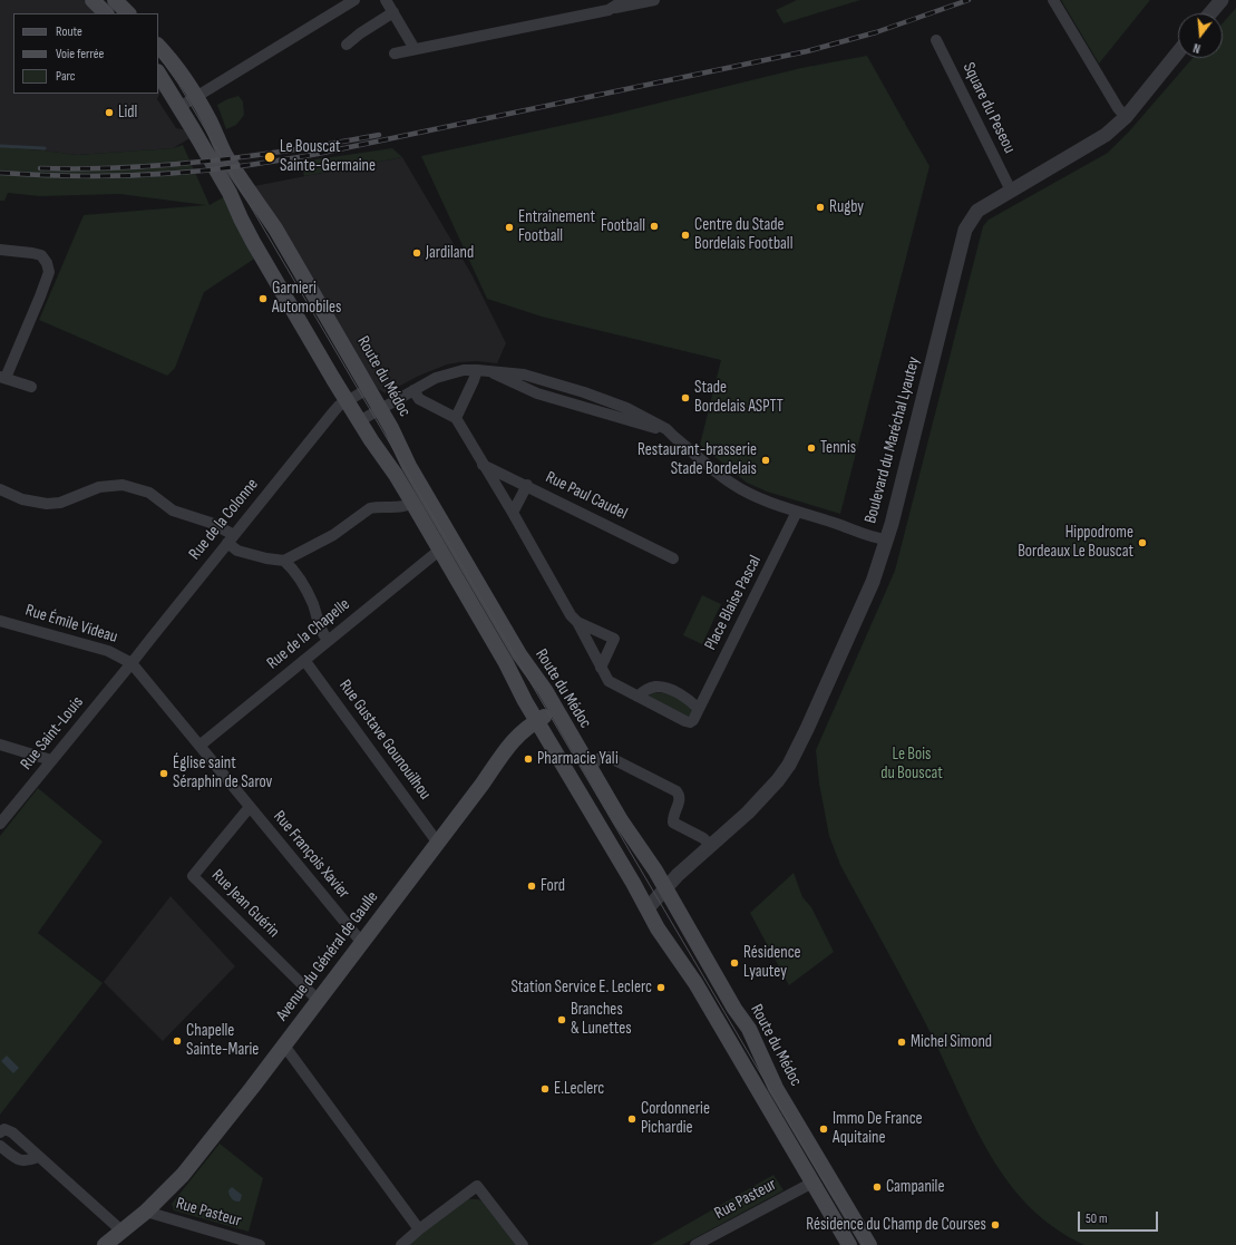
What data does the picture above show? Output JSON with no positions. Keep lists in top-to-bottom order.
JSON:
{
  "streets": {
    "main road": ["Route du Médoc", "Avenue du Général de Gaulle"],
    "street": [
      "Square du Peseou",
      "Boulevard du Maréchal Lyautey",
      "Rue Paul Caudel",
      "Rue de la Colonne",
      "Place Blaise Pascal",
      "Rue Émile Videau",
      "Rue de la Chapelle",
      "Rue Saint-Louis",
      "Rue Gustave Gounouilhou",
      "Rue François Xavier",
      "Rue Jean Guérin",
      "Rue Pasteur"
    ]
  },
  "crossings": [
    ["Square du Peseou", "Boulevard du Maréchal Lyautey"],
    ["Route du Médoc", "Boulevard du Maréchal Lyautey"],
    ["Route du Médoc", "Rue de la Colonne"],
    ["Route du Médoc", "Rue de la Chapelle"],
    ["Route du Médoc", "Avenue du Général de Gaulle"],
    ["Route du Médoc", "Rue Pasteur"],
    ["Rue de la Colonne", "Rue Émile Videau"],
    ["Rue de la Colonne", "Rue Saint-Louis"],
    ["Rue de la Colonne", "Rue François Xavier"],
    ["Rue Émile Videau", "Rue Saint-Louis"],
    ["Rue Émile Videau", "Rue François Xavier"],
    ["Rue de la Chapelle", "Rue Gustave Gounouilhou"],
    ["Rue de la Chapelle", "Rue François Xavier"],
    ["Rue Saint-Louis", "Rue François Xavier"],
    ["Rue Gustave Gounouilhou", "Avenue du Général de Gaulle"],
    ["Rue François Xavier", "Rue Jean Guérin"],
    ["Rue François Xavier", "Avenue du Général de Gaulle"],
    ["Rue Jean Guérin", "Avenue du Général de Gaulle"],
    ["Avenue du Général de Gaulle", "Rue Pasteur"]
  ],
  "parks": ["Le Bois du Bouscat"],
  "places": [
    "Lidl",
    "Le Bouscat Sainte-Germaine",
    "Rugby",
    "Football",
    "Entraînement Football",
    "Centre du Stade Bordelais Football",
    "Jardiland",
    "Garnieri Automobiles",
    "Stade Bordelais ASPTT",
    "Tennis",
    "Restaurant-brasserie Stade Bordelais",
    "Hippodrome Bordeaux Le Bouscat",
    "Pharmacie Yali",
    "Église saint Séraphin de Sarov",
    "Ford",
    "Résidence Lyautey",
    "Station Service E. Leclerc",
    "Branches & Lunettes",
    "Chapelle Sainte-Marie",
    "Michel Simond",
    "E.Leclerc",
    "Cordonnerie Pichardie",
    "Immo De France Aquitaine",
    "Campanile",
    "Résidence du Champ de Courses"
  ],
  "legend": ["Route", "Voie ferrée", "Parc"],
  "scale_bar": "50 m",
  "north": "bottom"
}
